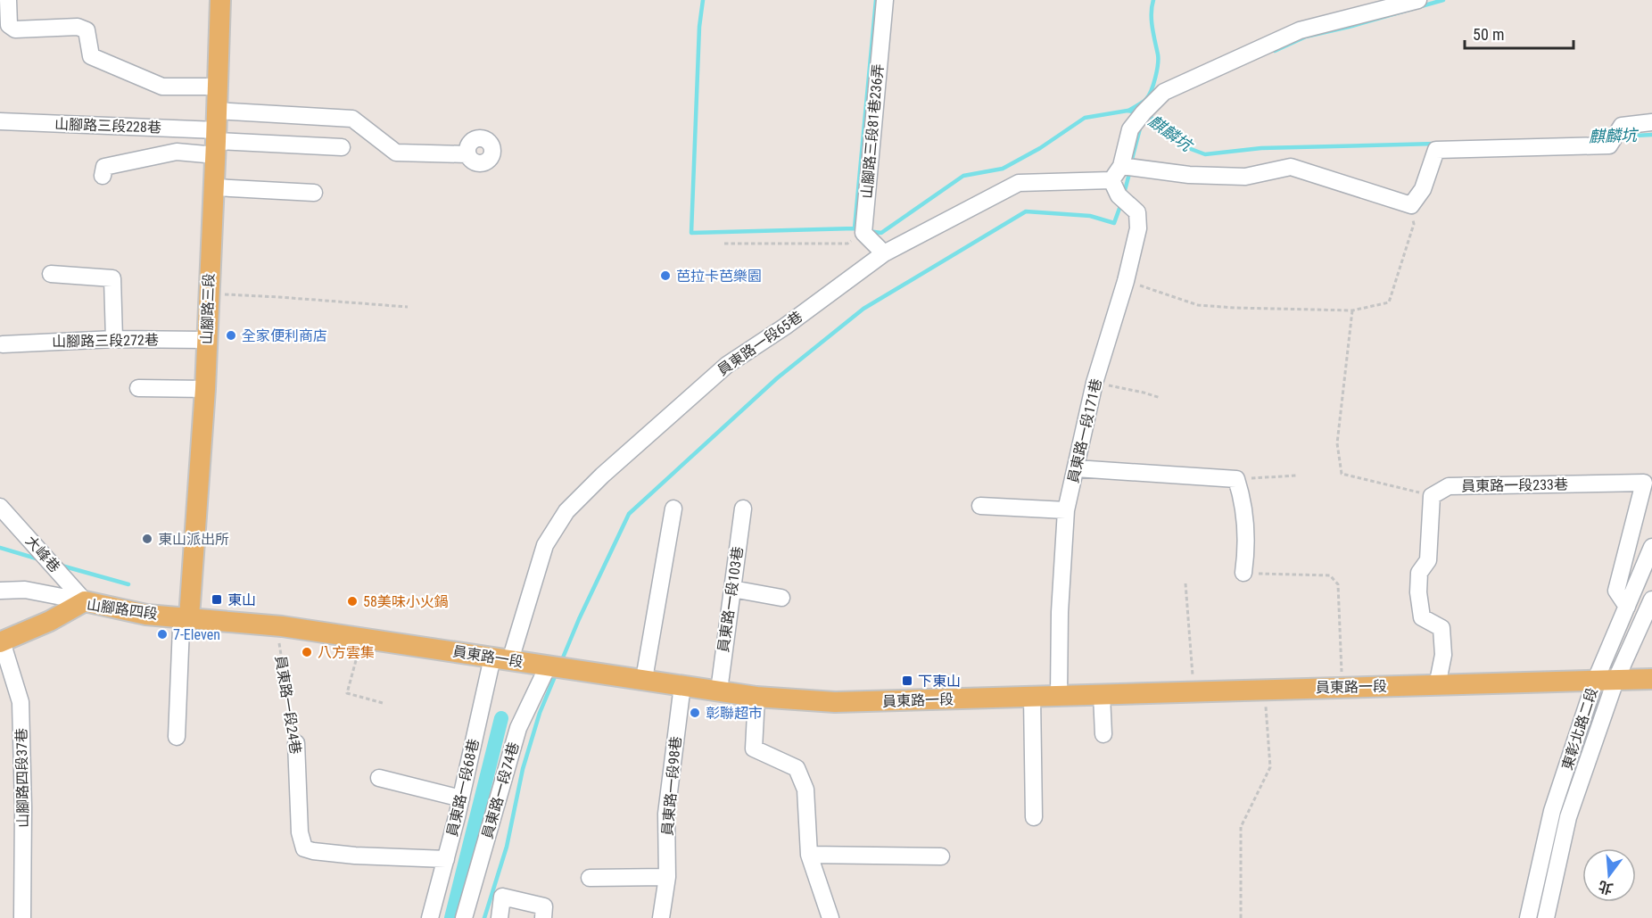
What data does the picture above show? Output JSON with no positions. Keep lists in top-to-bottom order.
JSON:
{
  "streets": {
    "main road": ["山腳路三段", "山腳路四段", "員東路一段"],
    "street": [
      "山腳路三段228巷",
      "山腳路三段81巷236弄",
      "山腳路三段272巷",
      "員東路一段65巷",
      "員東路一段171巷",
      "員東路一段233巷",
      "大峰巷",
      "員東路一段103巷",
      "員東路一段24巷",
      "東彰北路二段",
      "山腳路四段37巷",
      "員東路一段98巷",
      "員東路一段68巷",
      "員東路一段74巷"
    ]
  },
  "crossings": [
    ["山腳路三段228巷", "山腳路三段"],
    ["山腳路三段", "山腳路三段272巷"],
    ["山腳路三段", "山腳路四段"],
    ["山腳路三段", "員東路一段"],
    ["員東路一段65巷", "員東路一段171巷"],
    ["員東路一段65巷", "員東路一段"],
    ["員東路一段65巷", "員東路一段68巷"],
    ["員東路一段171巷", "員東路一段"],
    ["員東路一段233巷", "東彰北路二段"],
    ["大峰巷", "山腳路四段"],
    ["員東路一段103巷", "員東路一段"],
    ["山腳路四段", "員東路一段"],
    ["山腳路四段", "山腳路四段37巷"],
    ["員東路一段", "員東路一段24巷"],
    ["員東路一段", "東彰北路二段"],
    ["員東路一段", "員東路一段98巷"],
    ["員東路一段", "員東路一段68巷"],
    ["員東路一段", "員東路一段74巷"],
    ["員東路一段24巷", "員東路一段68巷"]
  ],
  "water": ["麒麟坑"],
  "places": {
    "other": [
      "芭拉卡芭樂園",
      "全家便利商店",
      "東山派出所",
      "58美味小火鍋",
      "7-Eleven",
      "八方雲集",
      "彰聯超市"
    ],
    "transit": ["東山", "下東山"]
  },
  "scale_bar": "50 m",
  "north": "bottom"
}
